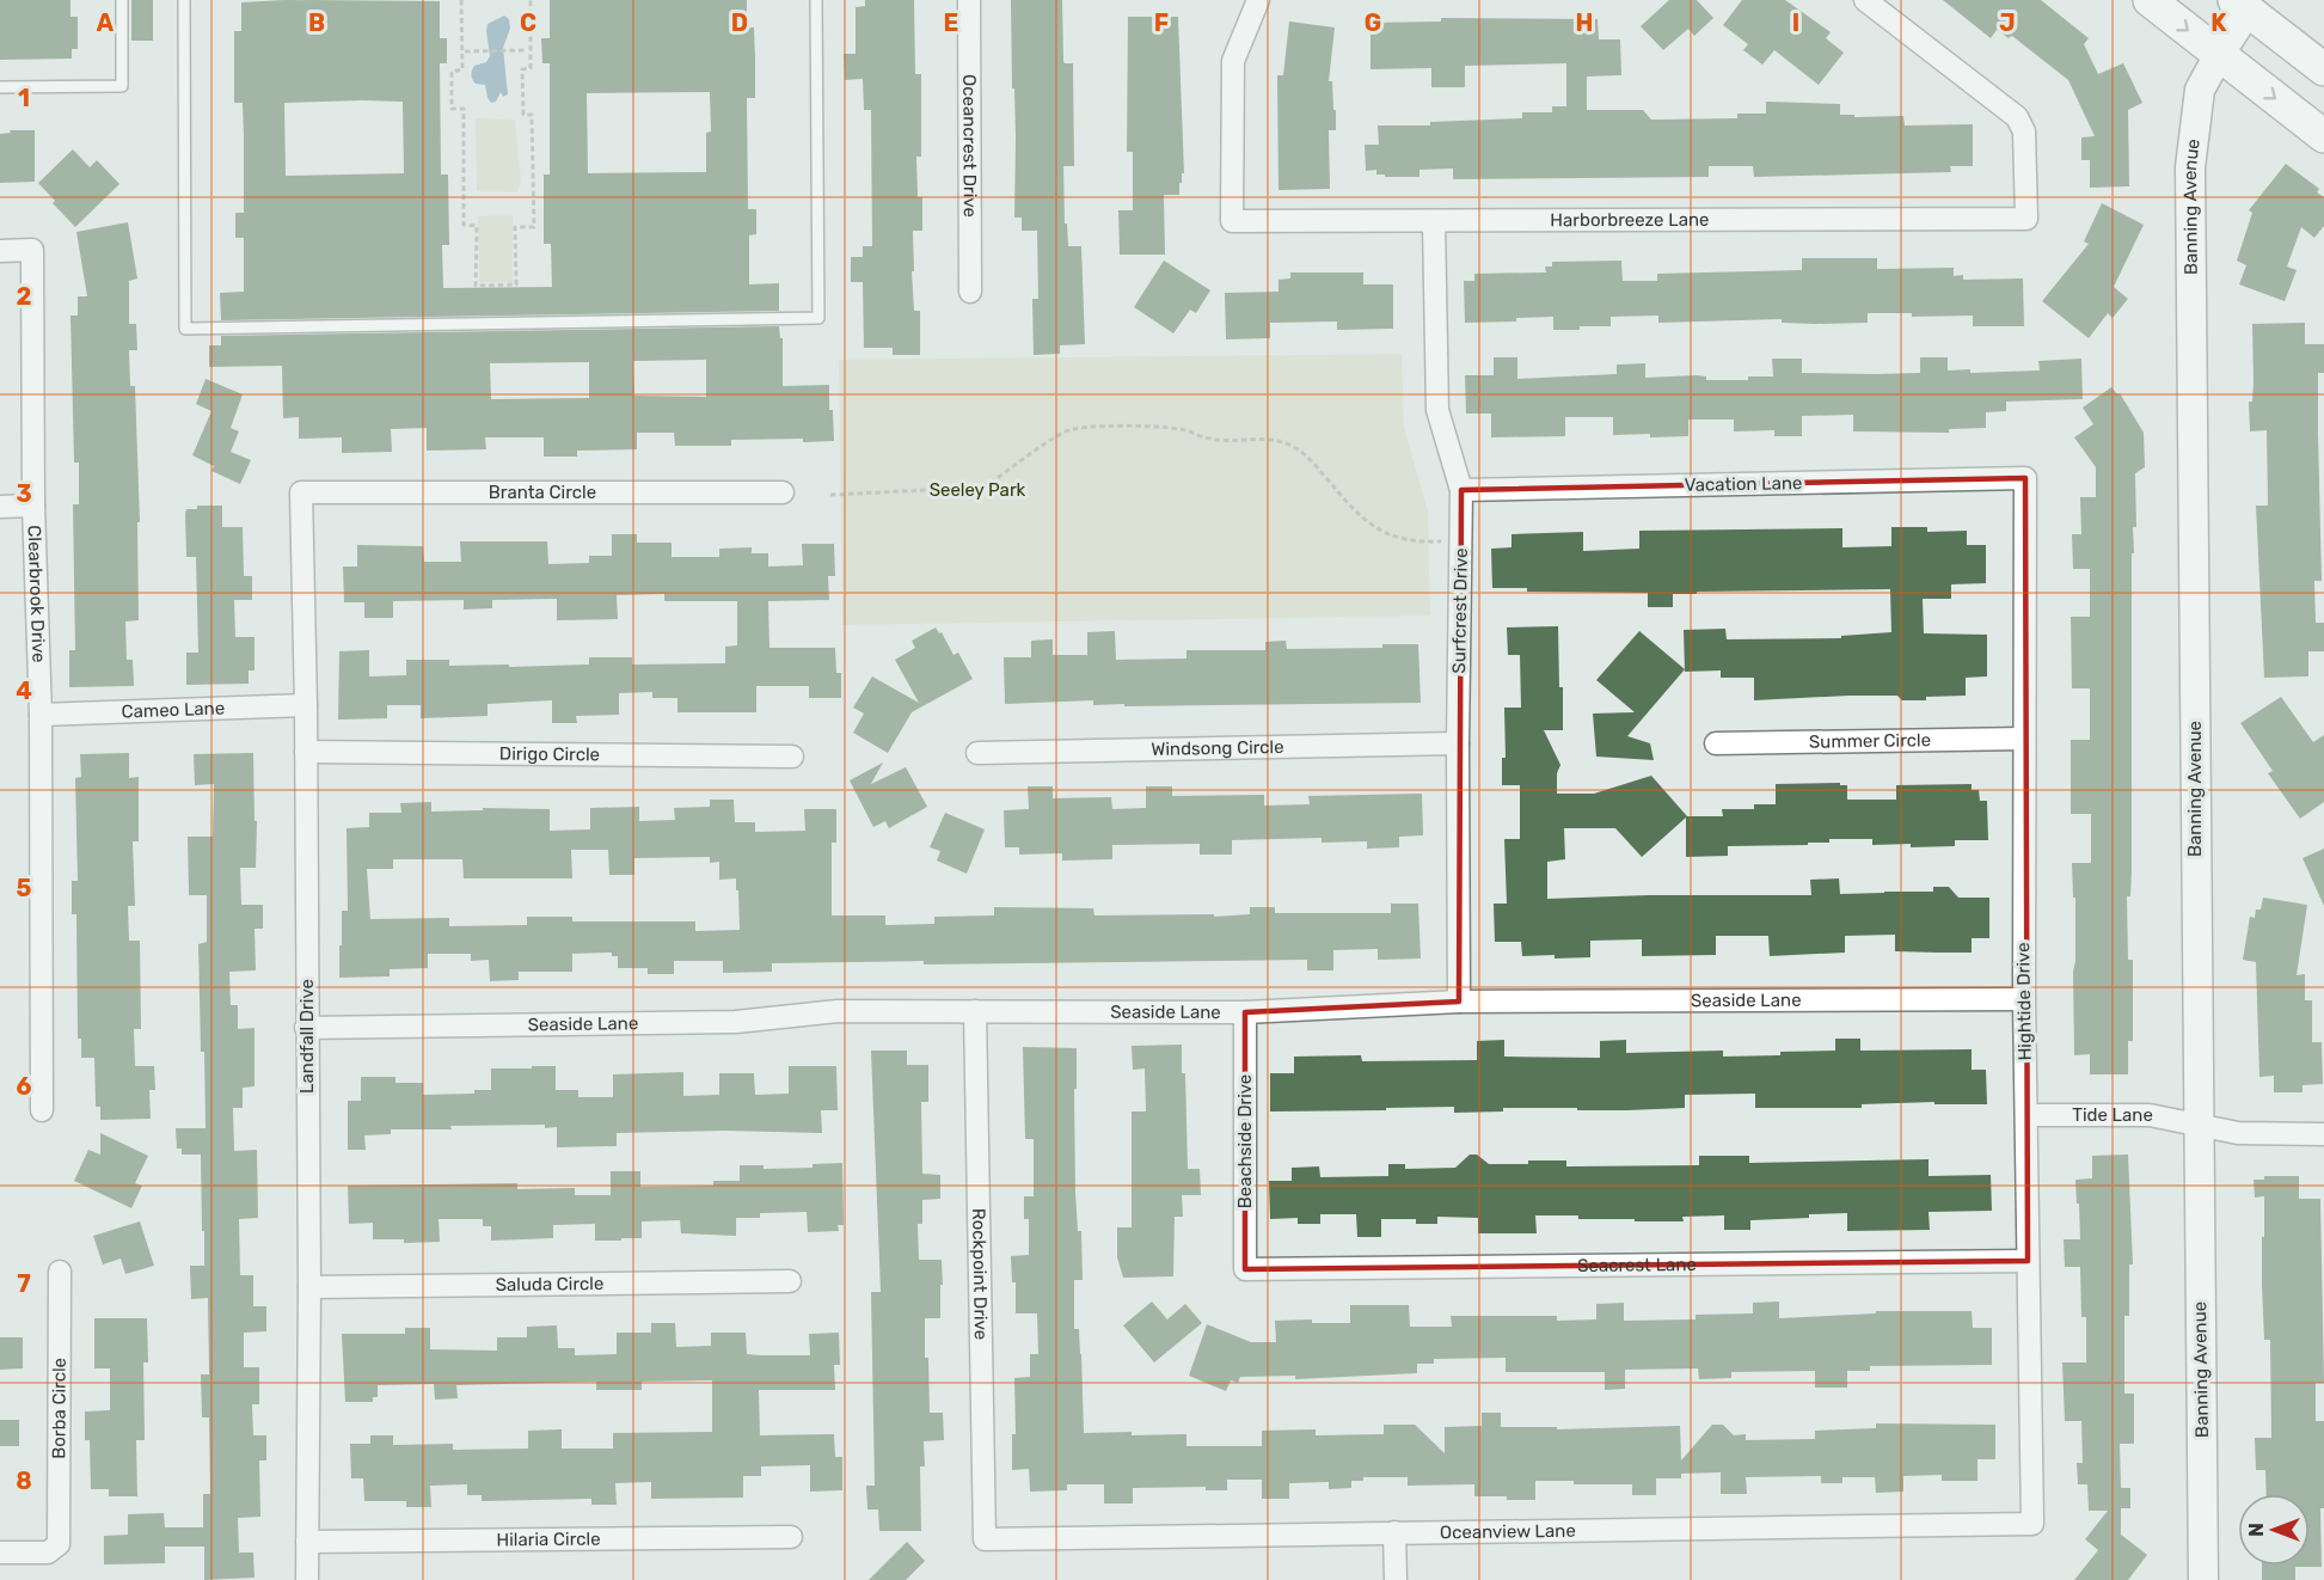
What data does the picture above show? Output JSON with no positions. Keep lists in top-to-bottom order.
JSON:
{
  "streets": {
    "street": [
      "Oceancrest Drive",
      "Banning Avenue",
      "Harborbreeze Lane",
      "Vacation Lane",
      "Branta Circle",
      "Clearbrook Drive",
      "Surfcrest Drive",
      "Cameo Lane",
      "Summer Circle",
      "Windsong Circle",
      "Dirigo Circle",
      "Seaside Lane",
      "Hightide Drive",
      "Landfall Drive",
      "Tide Lane",
      "Beachside Drive",
      "Seacrest Lane",
      "Rockpoint Drive",
      "Saluda Circle",
      "Borba Circle",
      "Oceanview Lane",
      "Hilaria Circle"
    ]
  },
  "crossings": [
    ["Banning Avenue", "Tide Lane"],
    ["Harborbreeze Lane", "Surfcrest Drive"],
    ["Vacation Lane", "Surfcrest Drive"],
    ["Vacation Lane", "Hightide Drive"],
    ["Branta Circle", "Landfall Drive"],
    ["Clearbrook Drive", "Cameo Lane"],
    ["Surfcrest Drive", "Windsong Circle"],
    ["Surfcrest Drive", "Seaside Lane"],
    ["Cameo Lane", "Landfall Drive"],
    ["Summer Circle", "Hightide Drive"],
    ["Dirigo Circle", "Landfall Drive"],
    ["Seaside Lane", "Hightide Drive"],
    ["Seaside Lane", "Landfall Drive"],
    ["Seaside Lane", "Beachside Drive"],
    ["Seaside Lane", "Rockpoint Drive"],
    ["Hightide Drive", "Tide Lane"],
    ["Hightide Drive", "Seacrest Lane"],
    ["Hightide Drive", "Oceanview Lane"],
    ["Landfall Drive", "Saluda Circle"],
    ["Landfall Drive", "Hilaria Circle"],
    ["Beachside Drive", "Seacrest Lane"],
    ["Rockpoint Drive", "Oceanview Lane"]
  ],
  "parks": ["Seeley Park"],
  "north": "left",
  "grid": {
    "columns": [
      "A",
      "B",
      "C",
      "D",
      "E",
      "F",
      "G",
      "H",
      "I",
      "J",
      "K"
    ],
    "rows": [
      "1",
      "2",
      "3",
      "4",
      "5",
      "6",
      "7",
      "8"
    ]
  }
}
